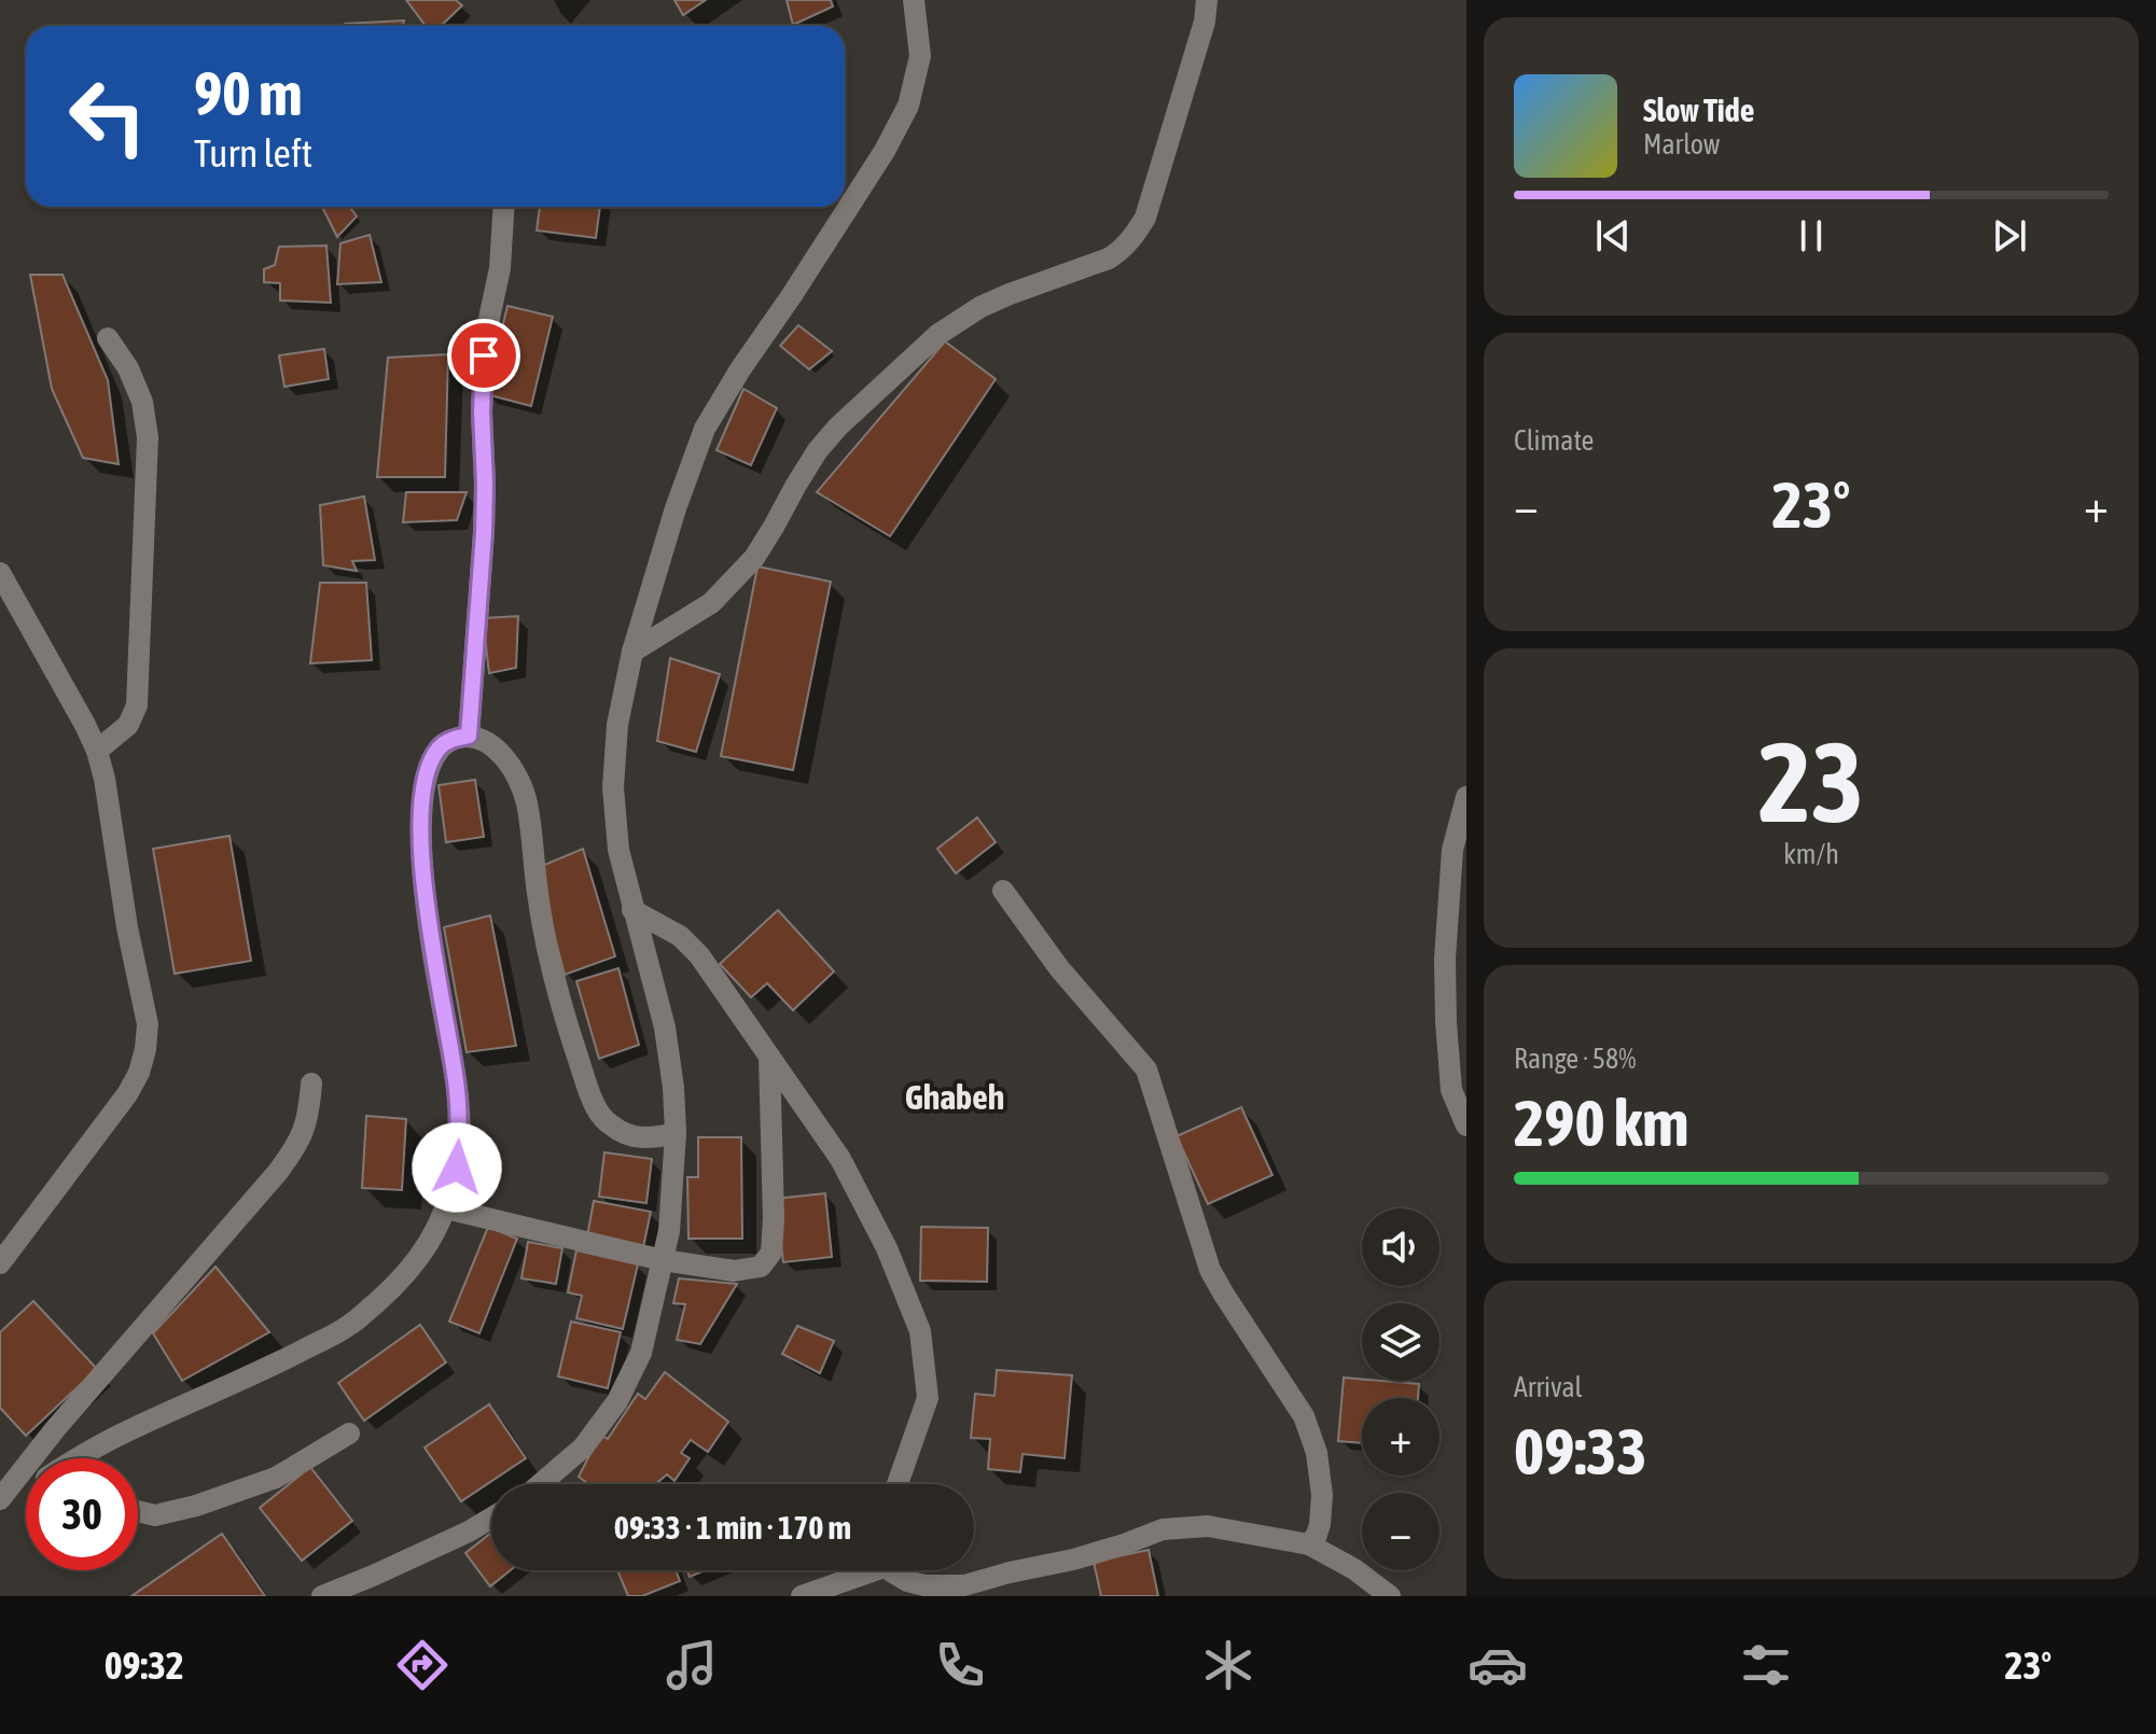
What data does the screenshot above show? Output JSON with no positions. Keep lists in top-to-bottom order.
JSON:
{
  "districts": ["Ghabeh"],
  "page": {
    "turn": ["90 m", "Turn left"],
    "song": ["Slow Tide", "Marlow"],
    "tile": [
      "Climate",
      ["23", "km/h"],
      ["Range · 58%", "290 km"],
      ["Arrival", "09:33"]
    ],
    "heat": ["−", "23°", "+"],
    "map_buttons": ["+", "−"],
    "limit": "30",
    "trip": "09:33 · 1 min · 170 m",
    "tabs": ["09:32", "23°"]
  }
}
